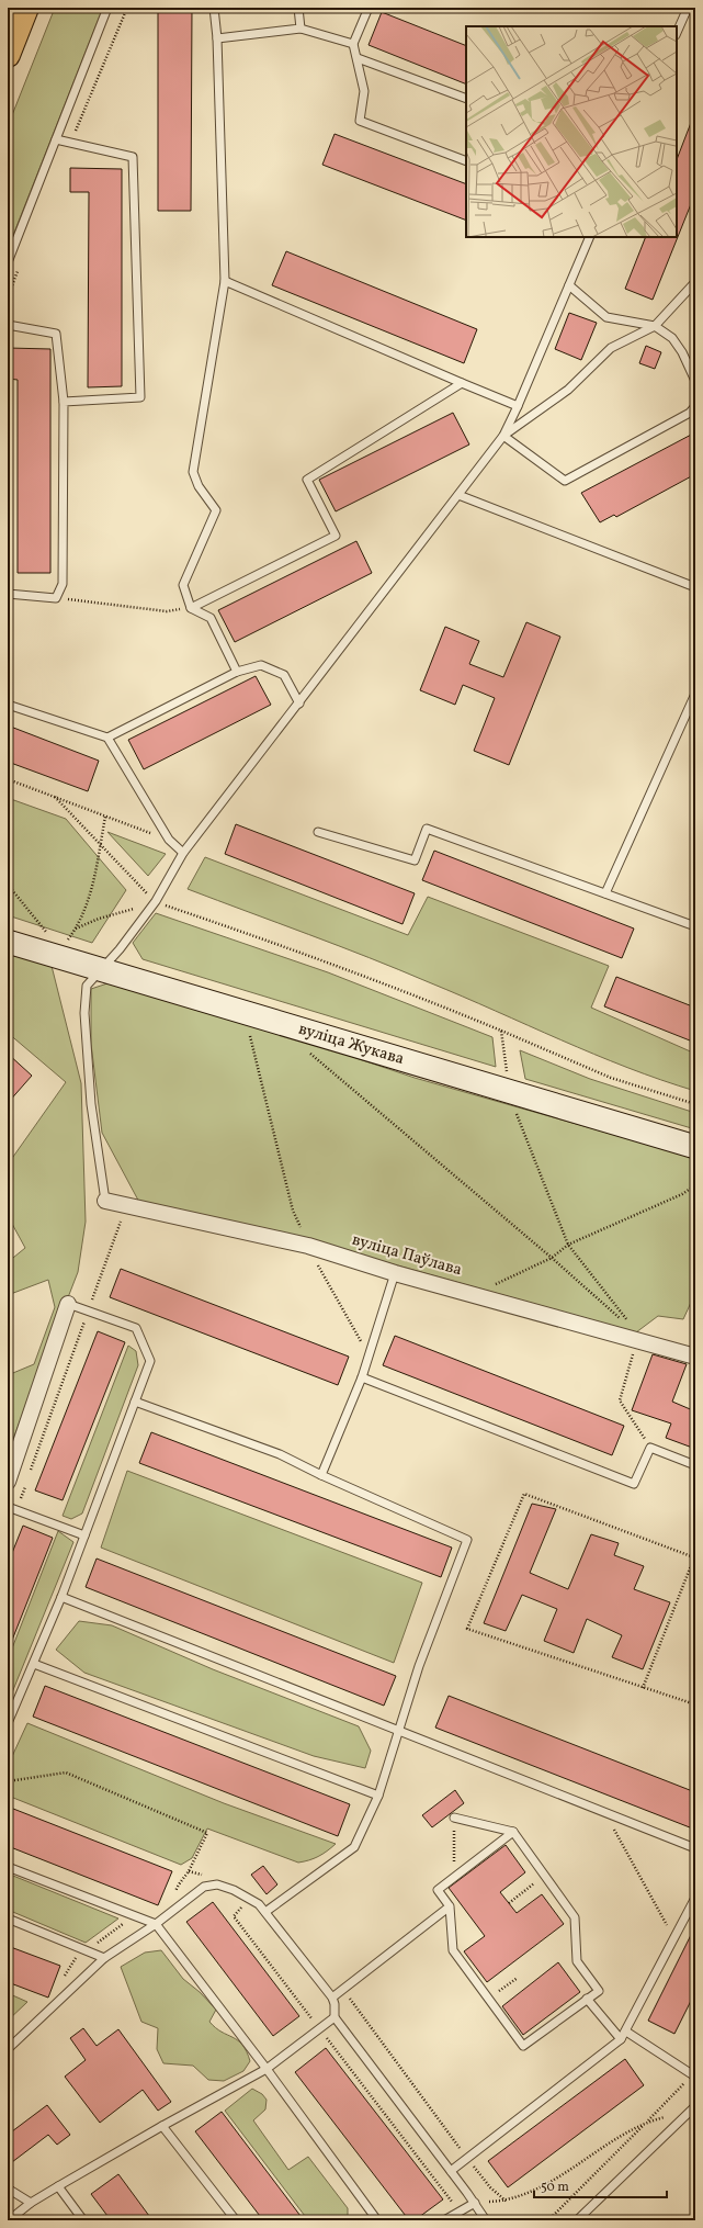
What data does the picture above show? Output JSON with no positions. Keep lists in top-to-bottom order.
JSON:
{
  "streets": {
    "street": ["вуліца Жукава", "вуліца Паўлава"]
  },
  "scale_bar": "50 m"
}
